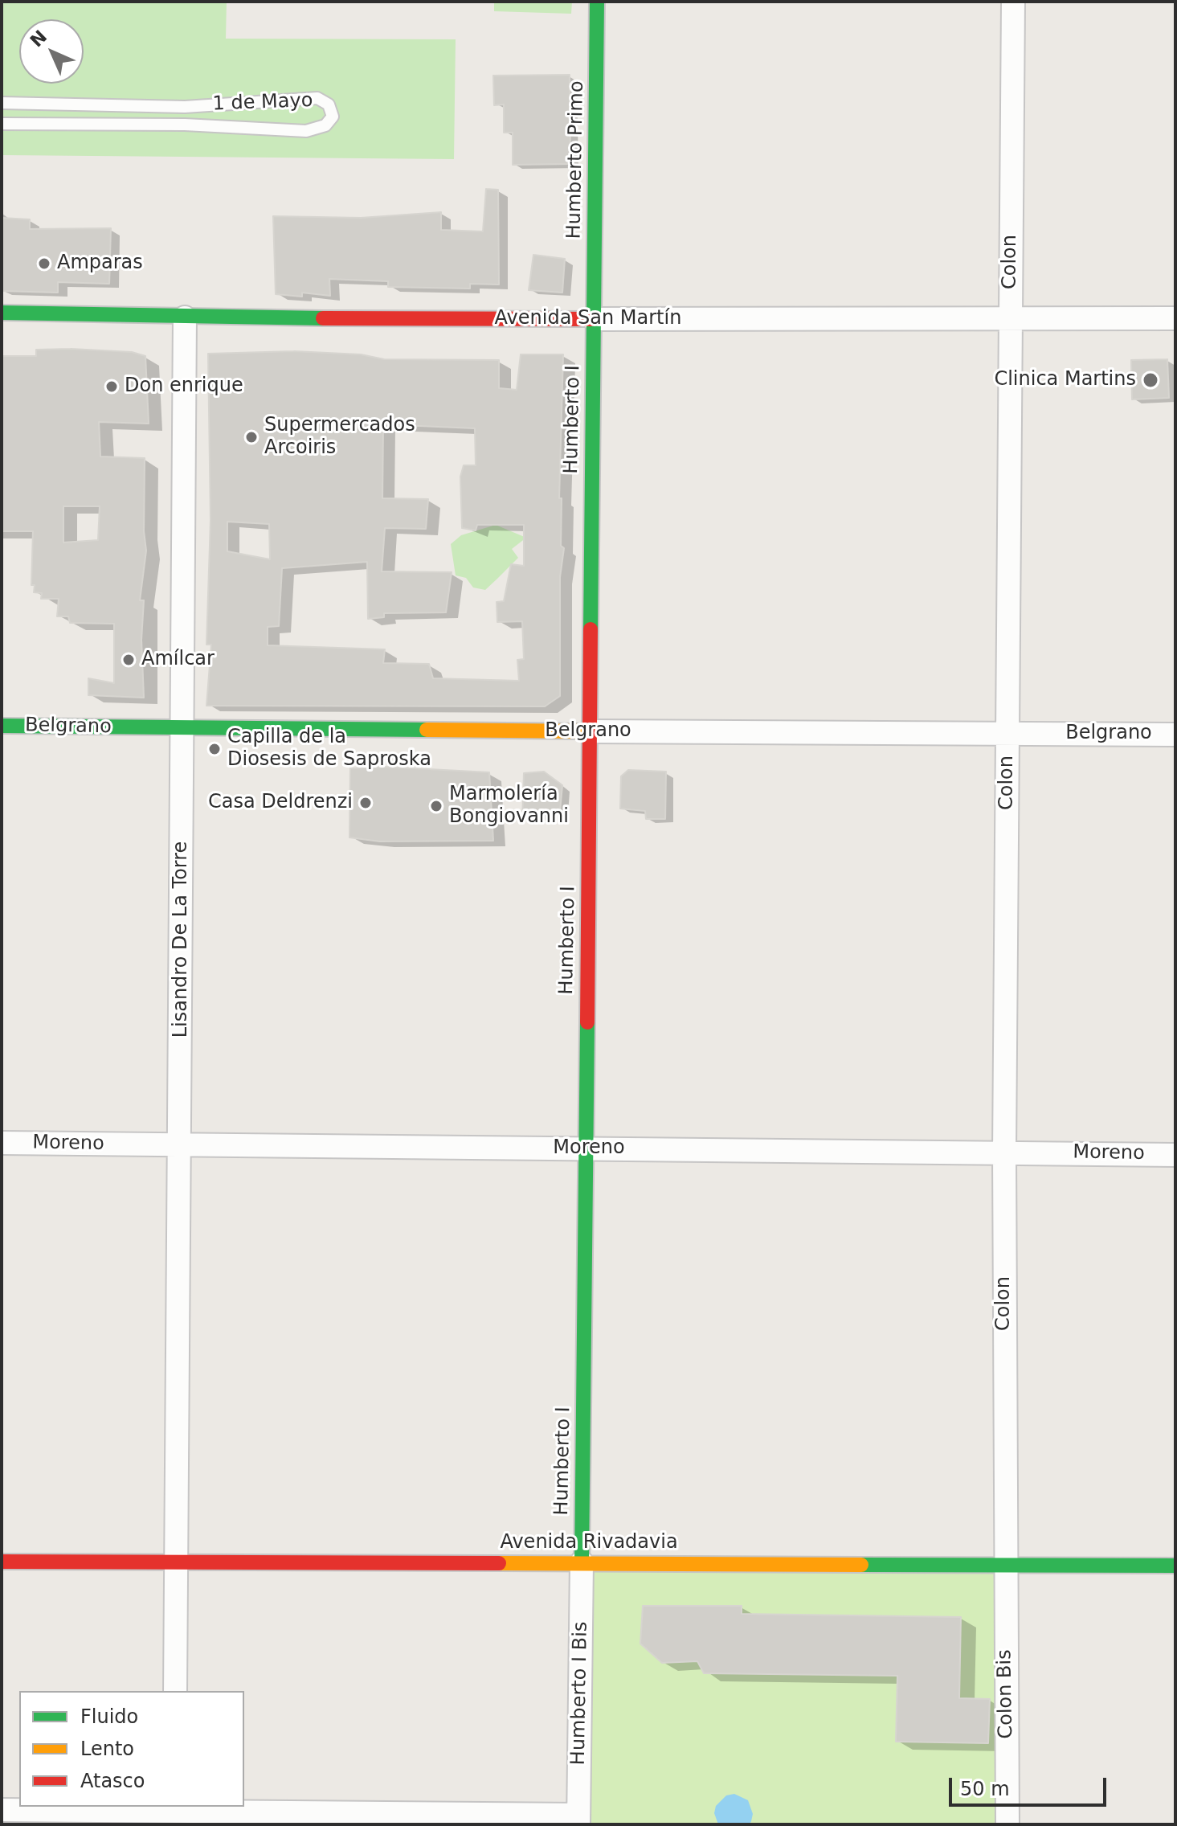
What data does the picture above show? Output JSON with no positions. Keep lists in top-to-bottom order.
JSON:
{
  "streets": {
    "main road": [
      "Humberto Primo",
      "Avenida San Martín",
      "Humberto I",
      "Belgrano",
      "Avenida Rivadavia"
    ],
    "street": [
      "Colon",
      "Lisandro De La Torre",
      "Moreno",
      "Humberto I Bis",
      "Colon Bis"
    ],
    "lane": ["1 de Mayo"]
  },
  "crossings": [
    ["Humberto Primo", "Avenida San Martín"],
    ["Humberto Primo", "Humberto I"],
    ["Colon", "Avenida San Martín"],
    ["Colon", "Belgrano"],
    ["Colon", "Moreno"],
    ["Colon", "Avenida Rivadavia"],
    ["Colon", "Colon Bis"],
    ["Avenida San Martín", "Humberto I"],
    ["Avenida San Martín", "Lisandro De La Torre"],
    ["Humberto I", "Belgrano"],
    ["Humberto I", "Moreno"],
    ["Humberto I", "Avenida Rivadavia"],
    ["Humberto I", "Humberto I Bis"],
    ["Belgrano", "Lisandro De La Torre"],
    ["Lisandro De La Torre", "Moreno"],
    ["Lisandro De La Torre", "Avenida Rivadavia"],
    ["Avenida Rivadavia", "Humberto I Bis"],
    ["Avenida Rivadavia", "Colon Bis"]
  ],
  "places": [
    "Amparas",
    "Clinica Martins",
    "Don enrique",
    "Supermercados Arcoiris",
    "Amílcar",
    "Capilla de la Diosesis de Saproska",
    "Casa Deldrenzi",
    "Marmolería Bongiovanni"
  ],
  "legend": ["Fluido", "Lento", "Atasco"],
  "scale_bar": "50 m",
  "north": "top left"
}
